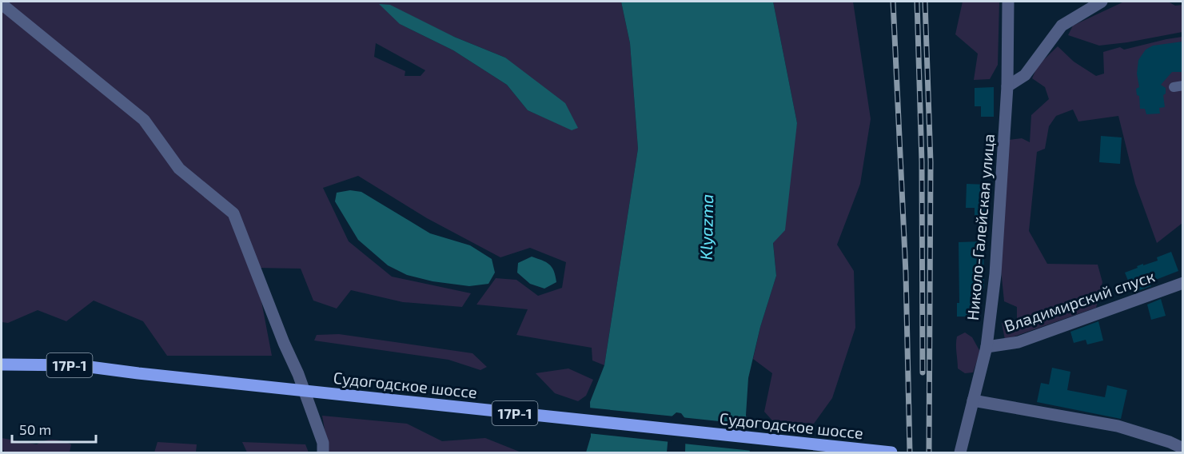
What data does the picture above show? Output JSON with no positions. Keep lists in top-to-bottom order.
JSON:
{
  "streets": {
    "main road": ["17Р-1", "Судогодское шоссе"],
    "street": ["Николо-Галейская улица", "Владимирский спуск"]
  },
  "crossings": [
    ["Николо-Галейская улица", "Владимирский спуск"]
  ],
  "water": ["Klyazma"],
  "scale_bar": "50 m"
}
